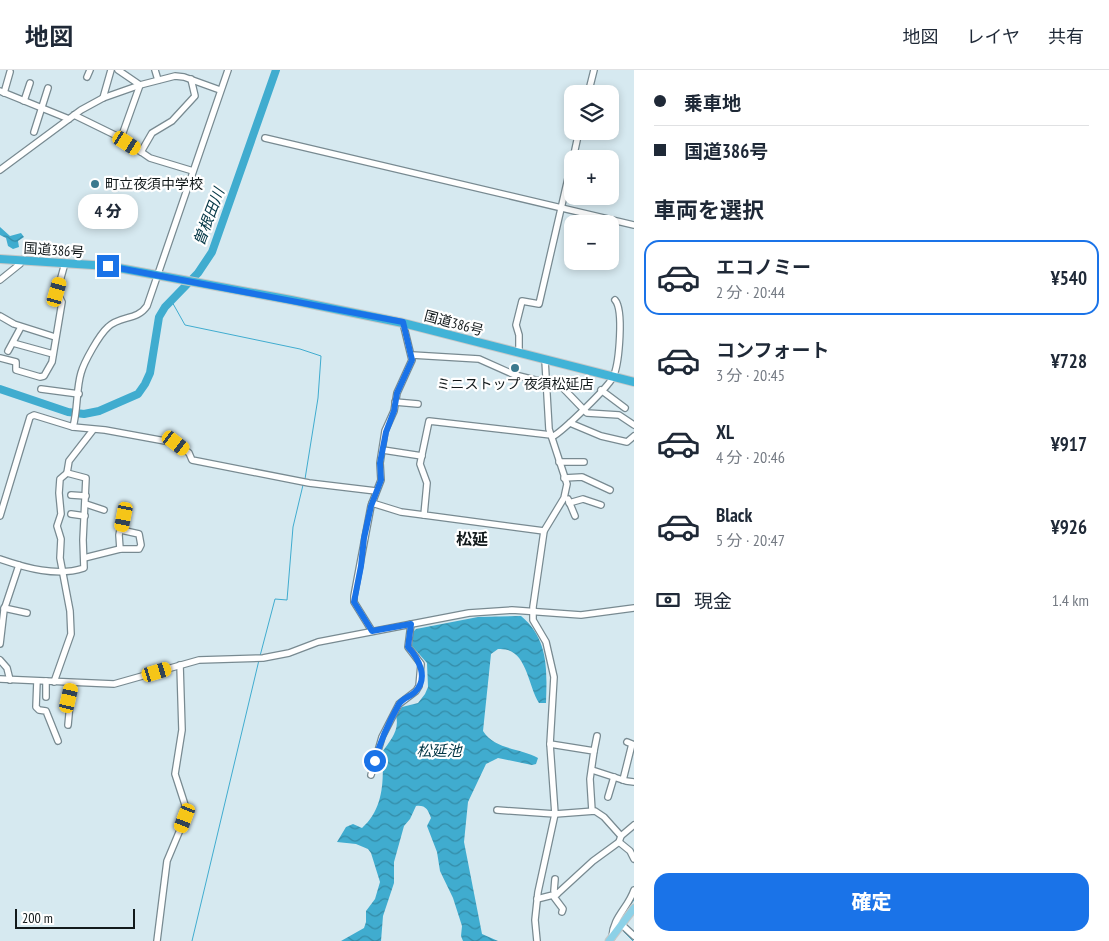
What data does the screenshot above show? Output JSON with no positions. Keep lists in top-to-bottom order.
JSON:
{
  "streets": {
    "highway": ["国道386号"]
  },
  "districts": ["松延"],
  "water": ["曽根田川", "松延池"],
  "places": ["町立夜須中学校", "ミニストップ 夜須松延店"],
  "scale_bar": "200 m",
  "page": {
    "header": "地図",
    "nav": ["地図", "レイヤ", "共有"],
    "banner": ["乗車地", "国道386号"],
    "map_buttons": ["+", "−"],
    "heading": "車両を選択",
    "bubble": "4 分",
    "list": [
      {
        "name": "エコノミー",
        "note": "2 分 · 20:44",
        "value": "¥540"
      },
      {
        "name": "コンフォート",
        "note": "3 分 · 20:45",
        "value": "¥728"
      },
      {
        "name": "XL",
        "note": "4 分 · 20:46",
        "value": "¥917"
      },
      {
        "name": "Black",
        "note": "5 分 · 20:47",
        "value": "¥926"
      }
    ],
    "pay": ["現金", "1.4 km"],
    "buttons": "確定",
    "scale": "200 m"
  }
}
